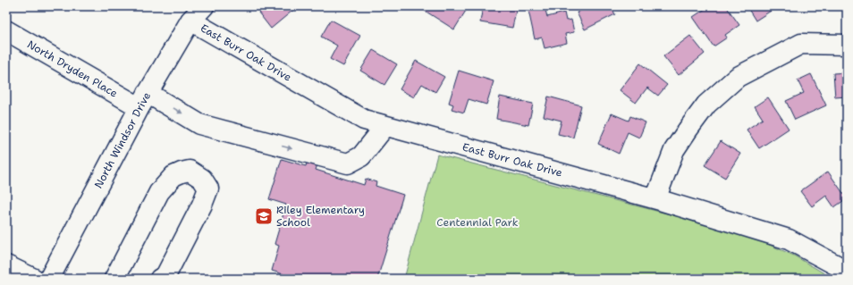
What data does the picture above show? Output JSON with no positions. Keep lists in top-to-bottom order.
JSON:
{
  "streets": {
    "street": ["East Burr Oak Drive", "North Dryden Place", "North Windsor Drive"]
  },
  "crossings": [
    ["East Burr Oak Drive", "North Dryden Place"],
    ["East Burr Oak Drive", "North Windsor Drive"],
    ["North Dryden Place", "North Windsor Drive"]
  ],
  "one_way": ["North Dryden Place"],
  "parks": ["Centennial Park"],
  "places": {
    "school or university": ["Riley Elementary School"]
  }
}
